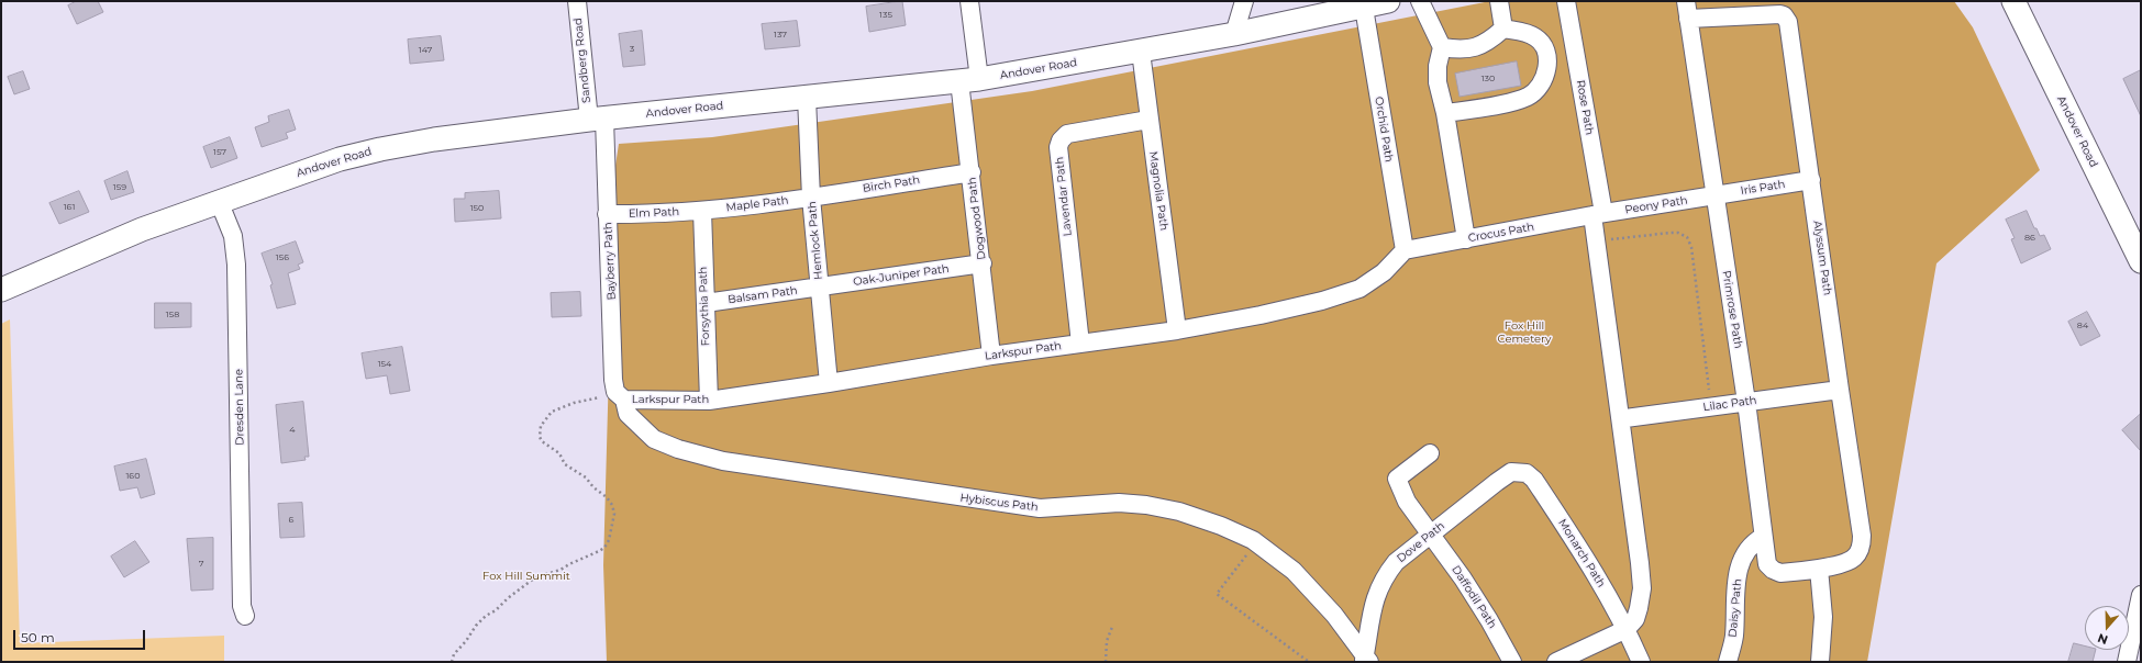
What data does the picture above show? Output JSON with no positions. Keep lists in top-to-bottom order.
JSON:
{
  "streets": {
    "main road": ["Andover Road"],
    "street": [
      "Sandberg Road",
      "Rose Path",
      "Orchid Path",
      "Birch Path",
      "Iris Path",
      "Magnolia Path",
      "Lavendar Path",
      "Maple Path",
      "Peony Path",
      "Elm Path",
      "Dogwood Path",
      "Crocus Path",
      "Hemlock Path",
      "Alyssum Path",
      "Bayberry Path",
      "Oak-Juniper Path",
      "Balsam Path",
      "Forsythia Path",
      "Primrose Path",
      "Larkspur Path",
      "Lilac Path",
      "Dresden Lane",
      "Hybiscus Path",
      "Dove Path",
      "Monarch Path",
      "Daffodil Path",
      "Daisy Path"
    ]
  },
  "crossings": [
    ["Sandberg Road", "Andover Road"],
    ["Sandberg Road", "Bayberry Path"],
    ["Andover Road", "Orchid Path"],
    ["Andover Road", "Magnolia Path"],
    ["Andover Road", "Dogwood Path"],
    ["Andover Road", "Hemlock Path"],
    ["Andover Road", "Bayberry Path"],
    ["Andover Road", "Dresden Lane"],
    ["Rose Path", "Peony Path"],
    ["Rose Path", "Crocus Path"],
    ["Orchid Path", "Crocus Path"],
    ["Orchid Path", "Larkspur Path"],
    ["Birch Path", "Maple Path"],
    ["Birch Path", "Dogwood Path"],
    ["Birch Path", "Hemlock Path"],
    ["Iris Path", "Peony Path"],
    ["Iris Path", "Alyssum Path"],
    ["Iris Path", "Primrose Path"],
    ["Magnolia Path", "Lavendar Path"],
    ["Magnolia Path", "Larkspur Path"],
    ["Lavendar Path", "Larkspur Path"],
    ["Maple Path", "Elm Path"],
    ["Maple Path", "Hemlock Path"],
    ["Maple Path", "Forsythia Path"],
    ["Peony Path", "Crocus Path"],
    ["Peony Path", "Primrose Path"],
    ["Elm Path", "Bayberry Path"],
    ["Elm Path", "Forsythia Path"],
    ["Dogwood Path", "Oak-Juniper Path"],
    ["Dogwood Path", "Larkspur Path"],
    ["Crocus Path", "Larkspur Path"],
    ["Hemlock Path", "Oak-Juniper Path"],
    ["Hemlock Path", "Balsam Path"],
    ["Hemlock Path", "Larkspur Path"],
    ["Alyssum Path", "Primrose Path"],
    ["Alyssum Path", "Lilac Path"],
    ["Bayberry Path", "Larkspur Path"],
    ["Bayberry Path", "Hybiscus Path"],
    ["Oak-Juniper Path", "Balsam Path"],
    ["Balsam Path", "Forsythia Path"],
    ["Forsythia Path", "Larkspur Path"],
    ["Primrose Path", "Lilac Path"],
    ["Primrose Path", "Daisy Path"],
    ["Larkspur Path", "Hybiscus Path"],
    ["Hybiscus Path", "Dove Path"],
    ["Dove Path", "Monarch Path"],
    ["Dove Path", "Daffodil Path"]
  ],
  "parks": ["Fox Hill Cemetery", "Fox Hill Summit"],
  "house_numbers": [
    "135",
    "137",
    "3",
    "147",
    "130",
    "157",
    "159",
    "161",
    "150",
    "86",
    "156",
    "158",
    "84",
    "154",
    "4",
    "160",
    "6",
    "7"
  ],
  "scale_bar": "50 m",
  "north": "bottom"
}
